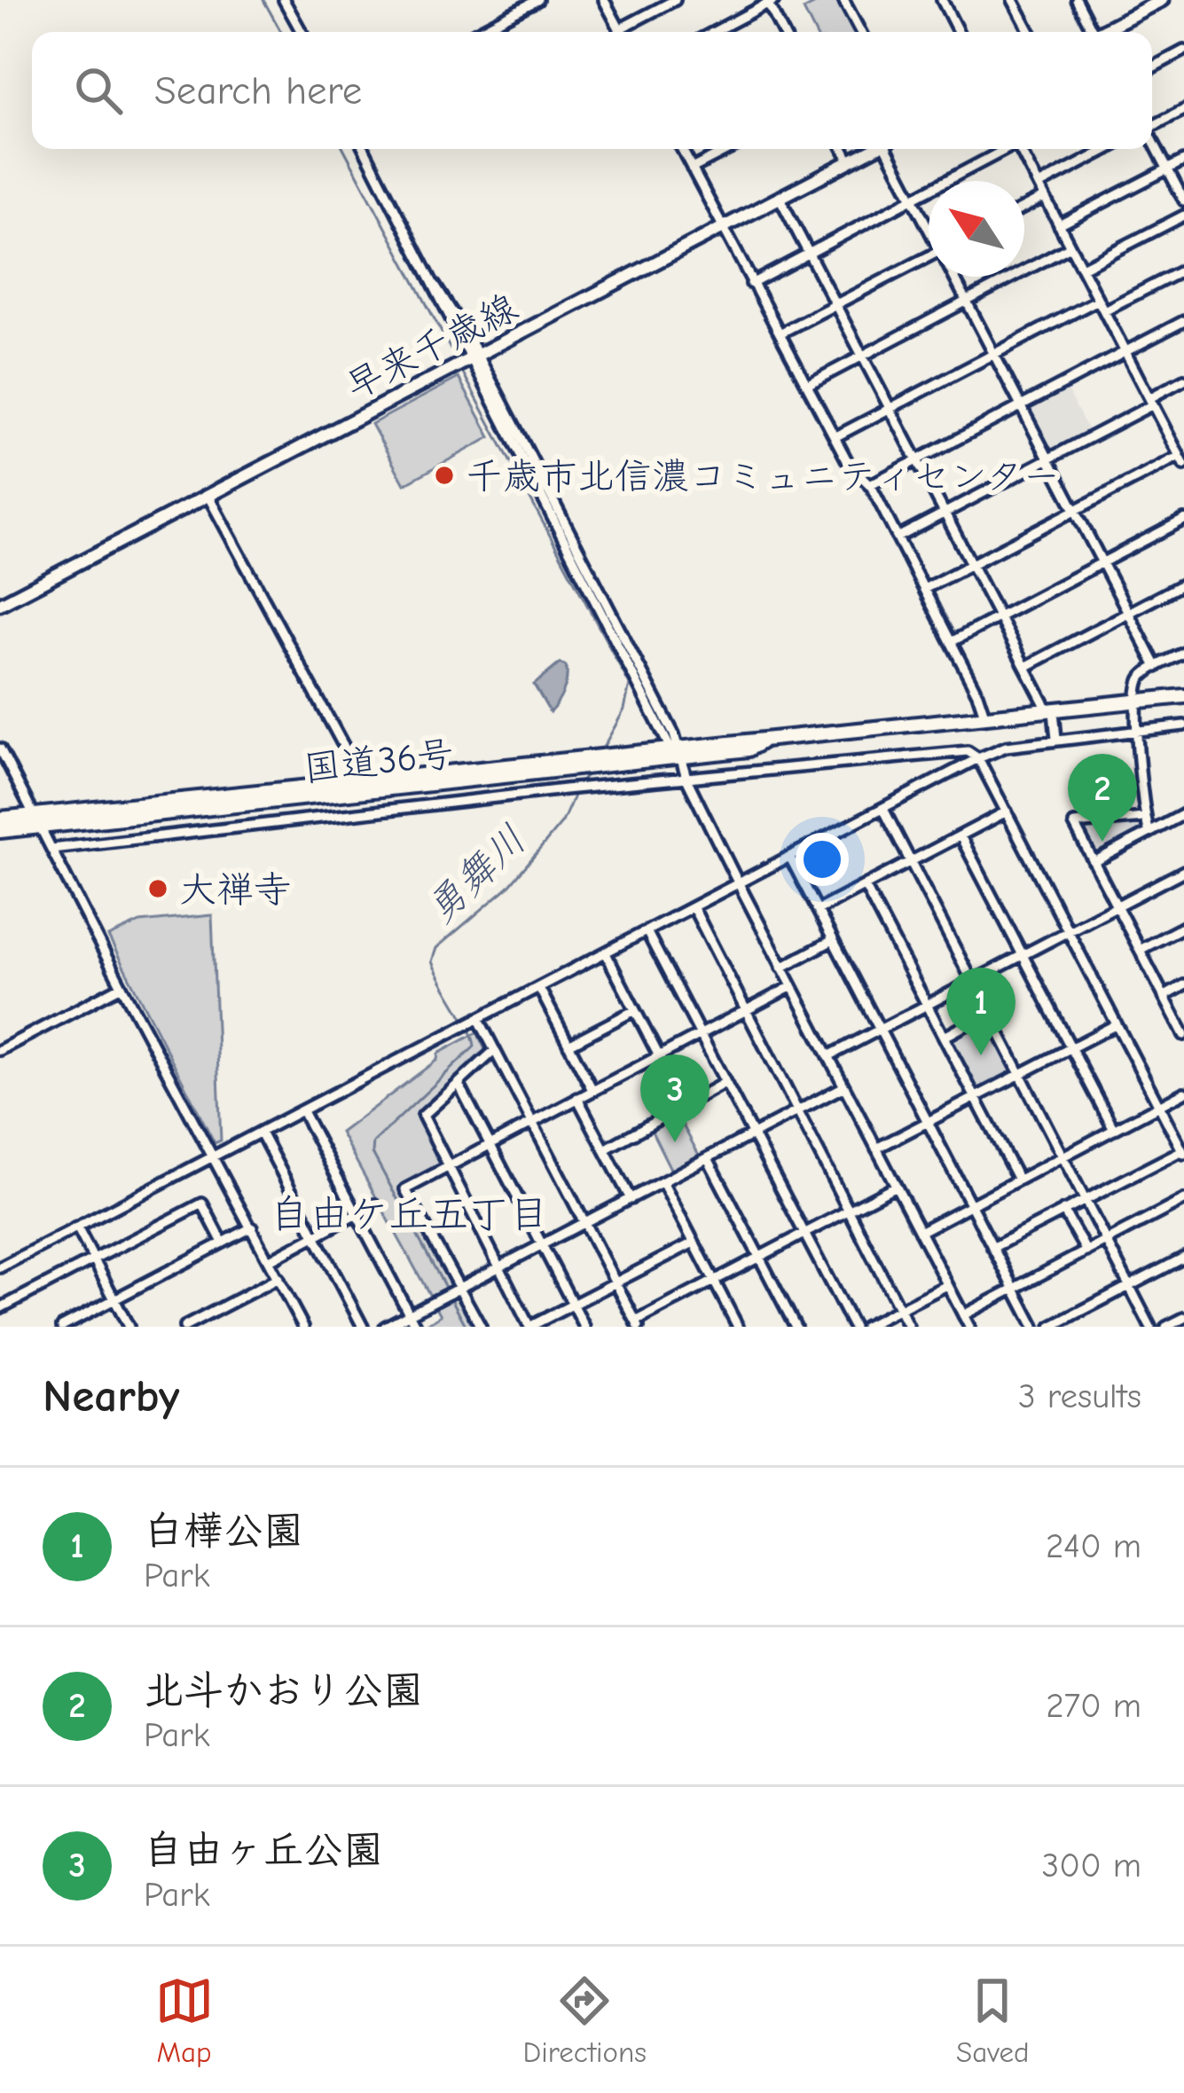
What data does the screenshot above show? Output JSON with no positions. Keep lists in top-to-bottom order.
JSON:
{
  "streets": {
    "highway": ["国道36号"],
    "main road": ["早来千歳線"]
  },
  "districts": ["自由ケ丘五丁目"],
  "water": ["勇舞川"],
  "places": ["千歳市北信濃コミュニティセンター", "大禅寺"],
  "north": "top left",
  "page": {
    "search": "Search here",
    "pins": ["2", "1", "3"],
    "heading": ["Nearby", "3 results"],
    "list": [
      {
        "mark": "1",
        "name": "白樺公園",
        "note": "Park",
        "value": "240 m"
      },
      {
        "mark": "2",
        "name": "北斗かおり公園",
        "note": "Park",
        "value": "270 m"
      },
      {
        "mark": "3",
        "name": "自由ヶ丘公園",
        "note": "Park",
        "value": "300 m"
      }
    ],
    "nav": ["Map", "Directions", "Saved"]
  }
}
